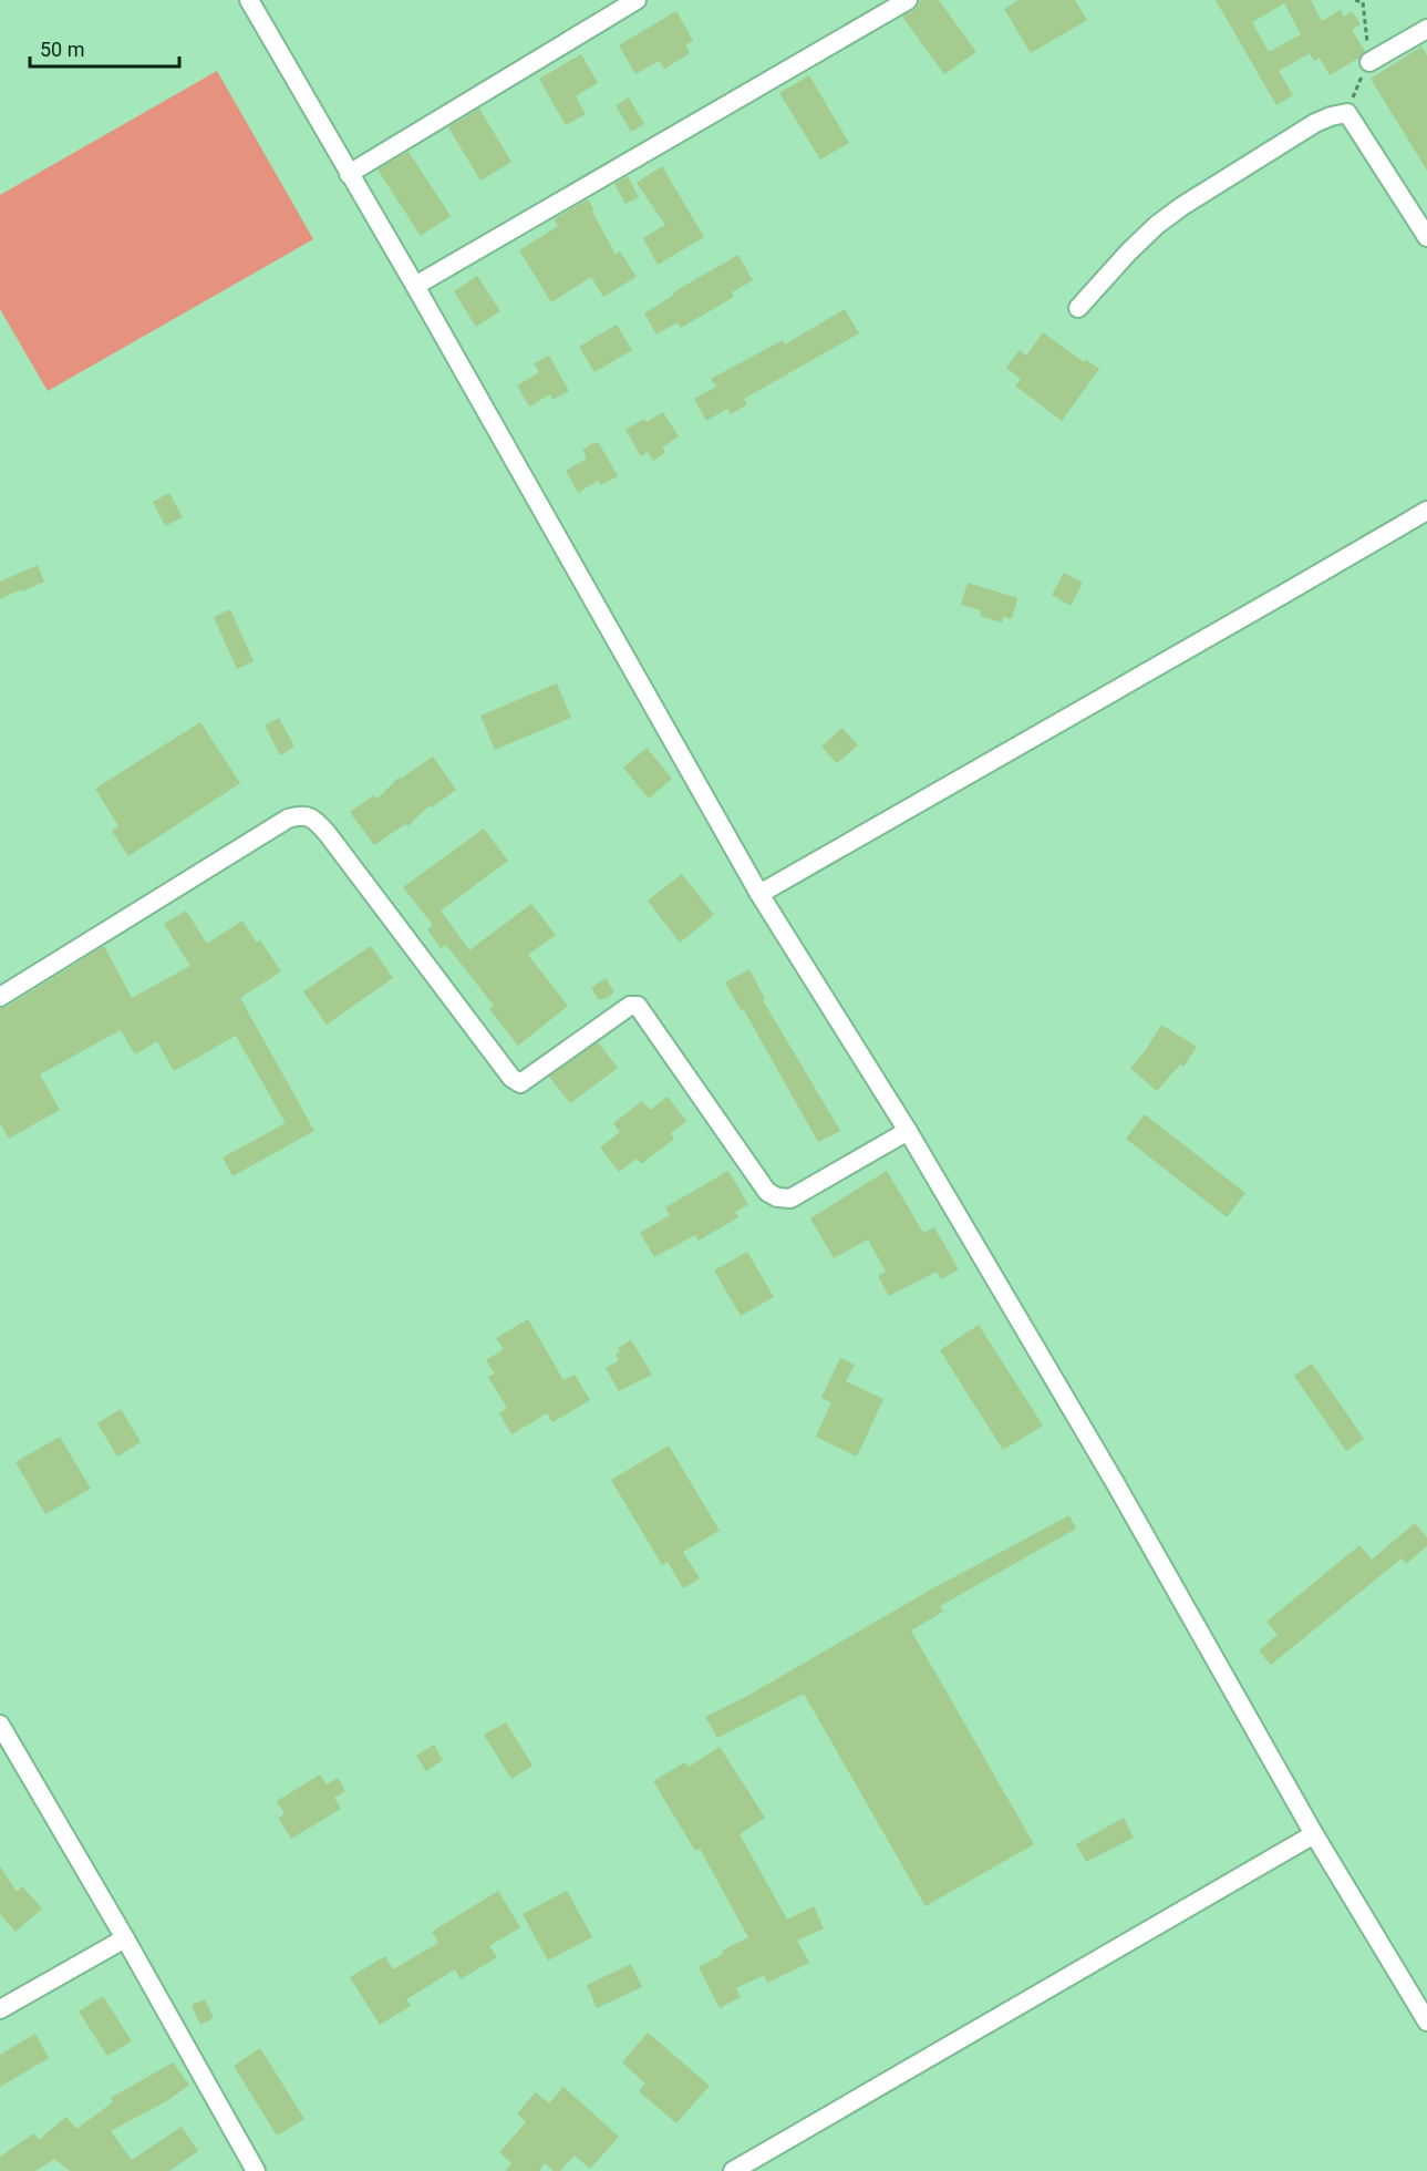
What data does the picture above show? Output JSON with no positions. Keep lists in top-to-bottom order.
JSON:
{
  "scale_bar": "50 m"
}
